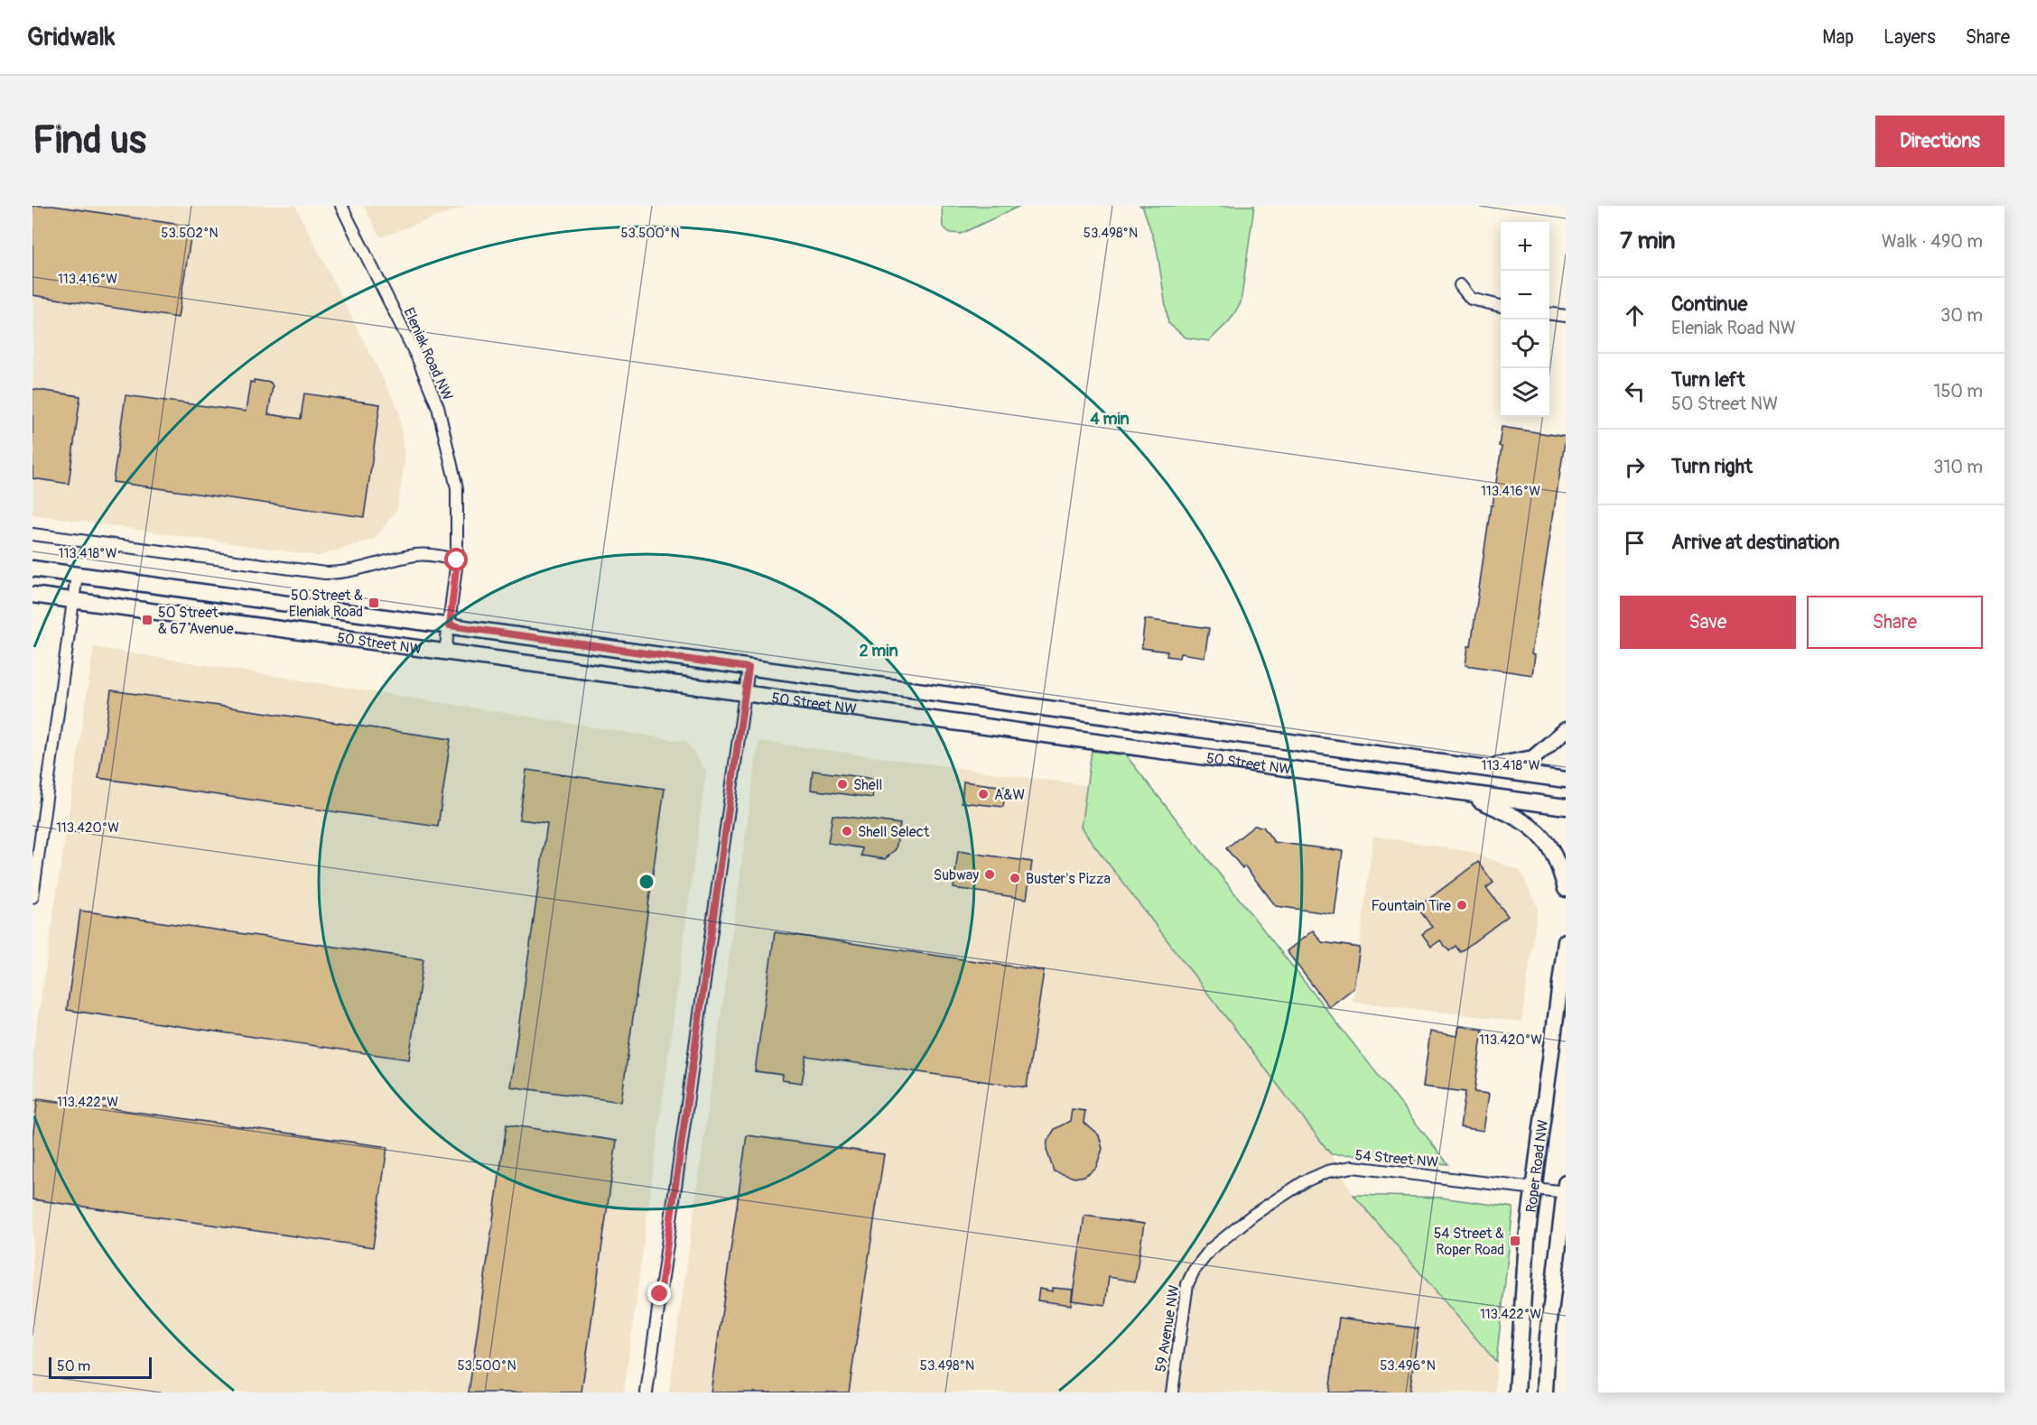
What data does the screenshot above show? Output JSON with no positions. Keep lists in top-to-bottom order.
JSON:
{
  "streets": {
    "main road": ["50 Street NW", "Roper Road NW"],
    "street": ["Eleniak Road NW", "54 Street NW", "59 Avenue NW"]
  },
  "crossings": [
    ["Eleniak Road NW", "50 Street NW"],
    ["54 Street NW", "Roper Road NW"],
    ["54 Street NW", "59 Avenue NW"]
  ],
  "places": {
    "transit": ["50 Street & Eleniak Road", "50 Street & 67 Avenue", "54 Street & Roper Road"],
    "other": [
      "Shell",
      "A&W",
      "Shell Select",
      "Subway",
      "Buster's Pizza",
      "Fountain Tire"
    ]
  },
  "scale_bar": "50 m",
  "page": {
    "header": "Gridwalk",
    "nav": ["Map", "Layers", "Share"],
    "buttons": [
      "Directions",
      ["Save", "Share"]
    ],
    "title": "Find us",
    "heading": ["7 min", "Walk · 490 m"],
    "map_buttons": ["+", "−"],
    "list": [
      ["Continue", "Eleniak Road NW", "30 m"],
      ["Turn left", "50 Street NW", "150 m"],
      ["Turn right", "310 m"],
      "Arrive at destination"
    ],
    "scale": "50 m"
  },
  "coordinates": [
    "53.502°N",
    "53.500°N",
    "53.498°N",
    "113.416°W",
    "113.418°W",
    "113.420°W",
    "113.422°W",
    "53.496°N"
  ],
  "rings": ["4 min", "2 min"]
}
